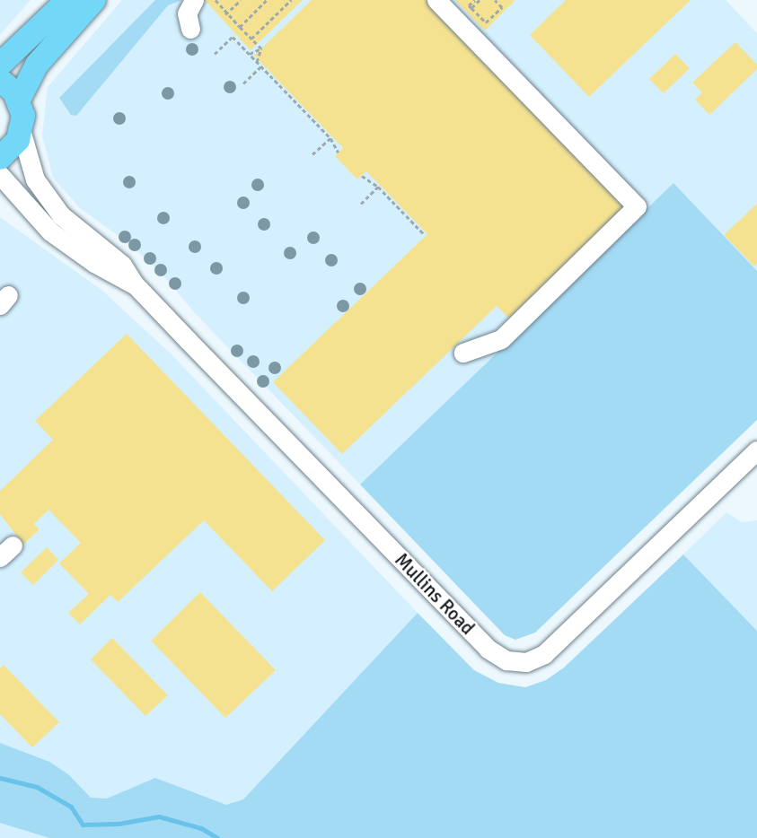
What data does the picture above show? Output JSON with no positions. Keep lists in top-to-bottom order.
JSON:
{
  "streets": {
    "street": ["Mullins Road"]
  }
}
